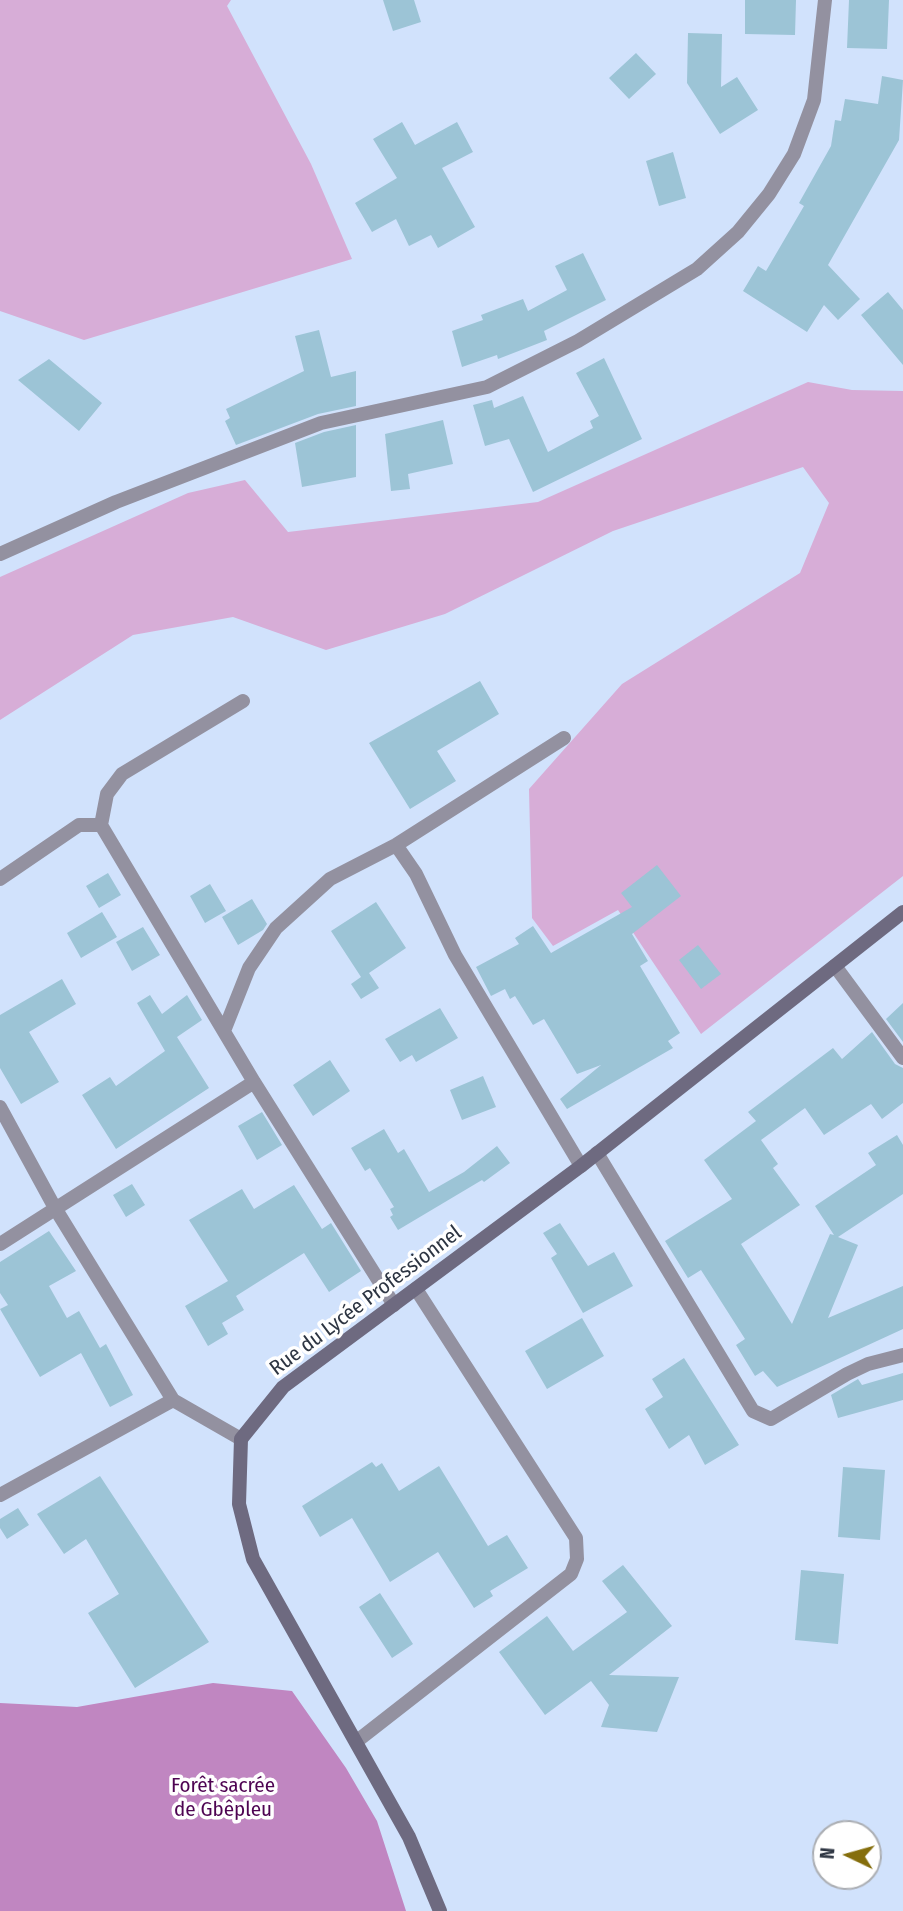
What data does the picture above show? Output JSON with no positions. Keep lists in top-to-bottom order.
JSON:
{
  "streets": {
    "main road": ["Rue du Lycée Professionnel"]
  },
  "parks": ["Forêt sacrée de Gbêpleu"],
  "north": "left"
}
